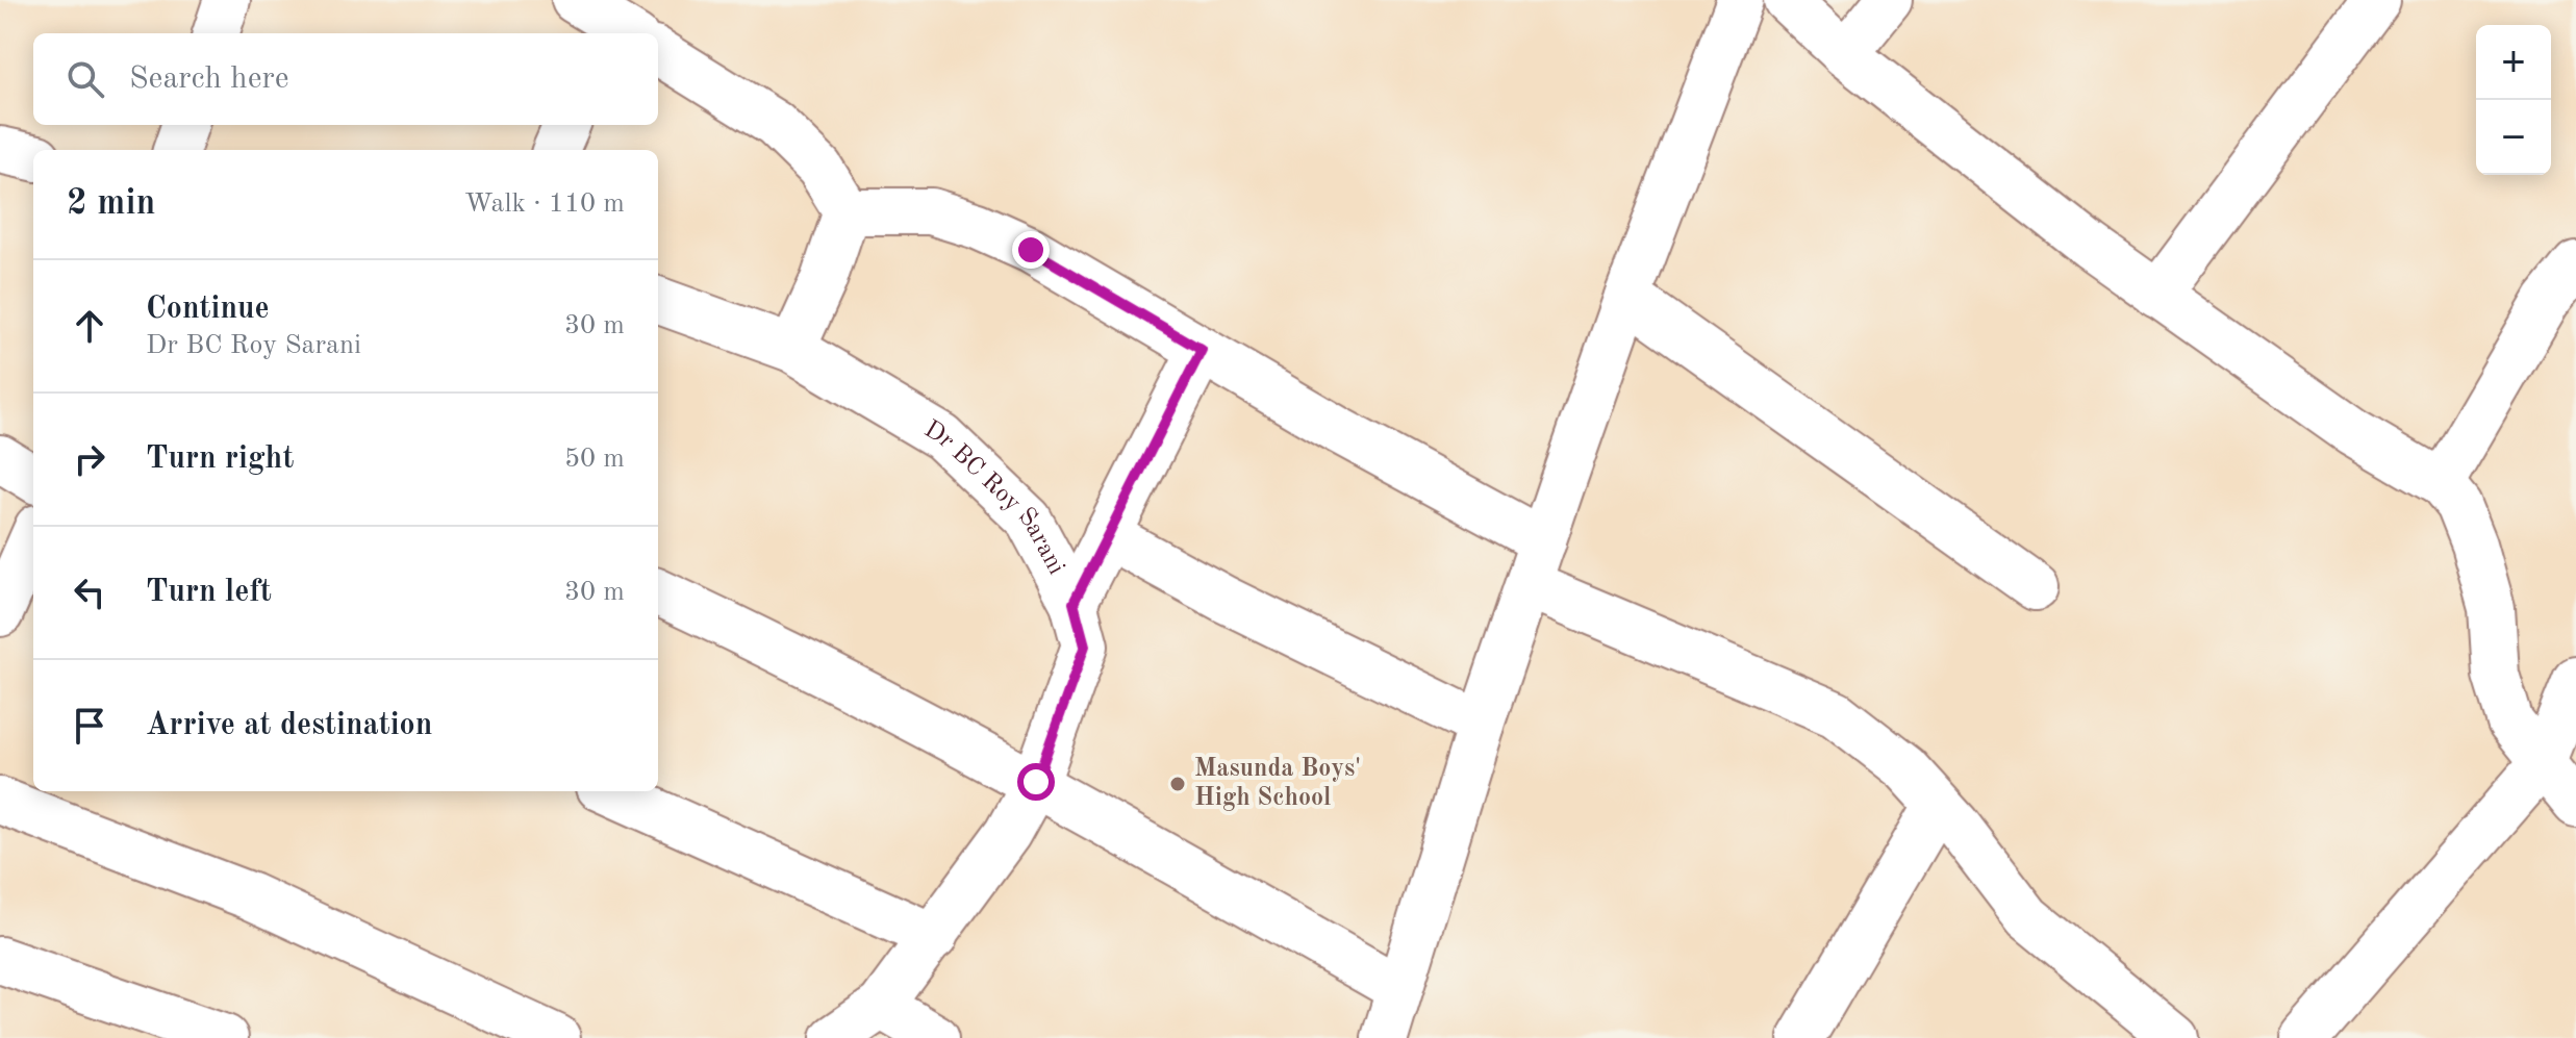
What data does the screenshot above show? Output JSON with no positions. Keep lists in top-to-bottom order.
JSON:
{
  "streets": {
    "street": ["Dr BC Roy Sarani"]
  },
  "places": ["Masunda Boys' High School"],
  "page": {
    "map_buttons": ["+", "−"],
    "search": "Search here",
    "heading": ["2 min", "Walk · 110 m"],
    "list": [
      ["Continue", "Dr BC Roy Sarani", "30 m"],
      ["Turn right", "50 m"],
      ["Turn left", "30 m"],
      "Arrive at destination"
    ]
  }
}
